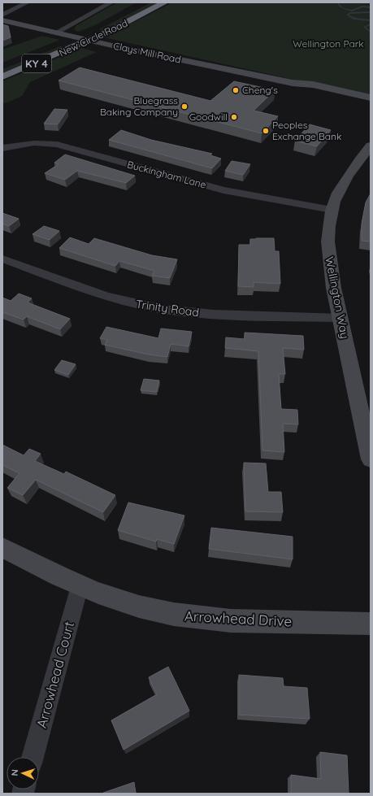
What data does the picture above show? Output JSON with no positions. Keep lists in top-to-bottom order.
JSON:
{
  "streets": {
    "highway": ["New Circle Road", "KY 4"],
    "main road": ["Clays Mill Road", "Wellington Way", "Arrowhead Drive"],
    "street": ["Buckingham Lane", "Trinity Road", "Arrowhead Court"]
  },
  "crossings": [
    ["Buckingham Lane", "Wellington Way"],
    ["Wellington Way", "Trinity Road"],
    ["Arrowhead Drive", "Arrowhead Court"]
  ],
  "parks": ["Wellington Park"],
  "places": [
    "Cheng's",
    "Bluegrass Baking Company",
    "Goodwill",
    "Peoples Exchange Bank"
  ],
  "north": "left"
}
